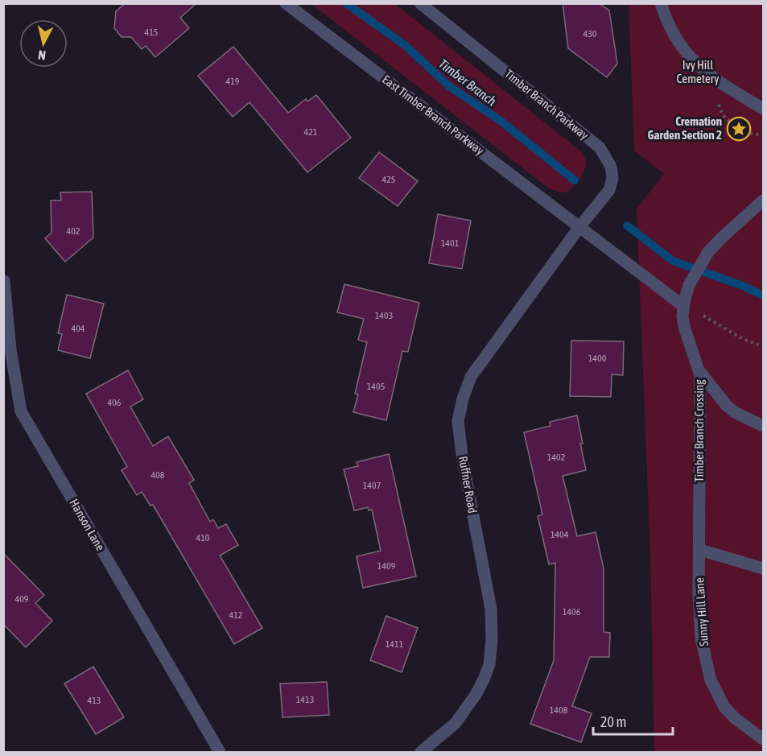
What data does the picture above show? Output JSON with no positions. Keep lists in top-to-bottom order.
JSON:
{
  "streets": {
    "street": [
      "Timber Branch Parkway",
      "East Timber Branch Parkway",
      "Timber Branch Crossing",
      "Ruffner Road",
      "Hanson Lane",
      "Sunny Hill Lane"
    ]
  },
  "crossings": [
    ["Timber Branch Parkway", "East Timber Branch Parkway"],
    ["Timber Branch Parkway", "Ruffner Road"],
    ["East Timber Branch Parkway", "Timber Branch Crossing"],
    ["East Timber Branch Parkway", "Ruffner Road"],
    ["Timber Branch Crossing", "Sunny Hill Lane"]
  ],
  "water": ["Timber Branch"],
  "parks": ["Ivy Hill Cemetery"],
  "places": {
    "place": ["Cremation Garden Section 2"]
  },
  "house_numbers": [
    "415",
    "430",
    "419",
    "421",
    "425",
    "402",
    "1401",
    "1403",
    "404",
    "1400",
    "1405",
    "406",
    "1402",
    "408",
    "1407",
    "1404",
    "410",
    "1409",
    "409",
    "1406",
    "412",
    "1411",
    "1413",
    "413",
    "1408"
  ],
  "scale_bar": "20 m",
  "north": "bottom"
}
